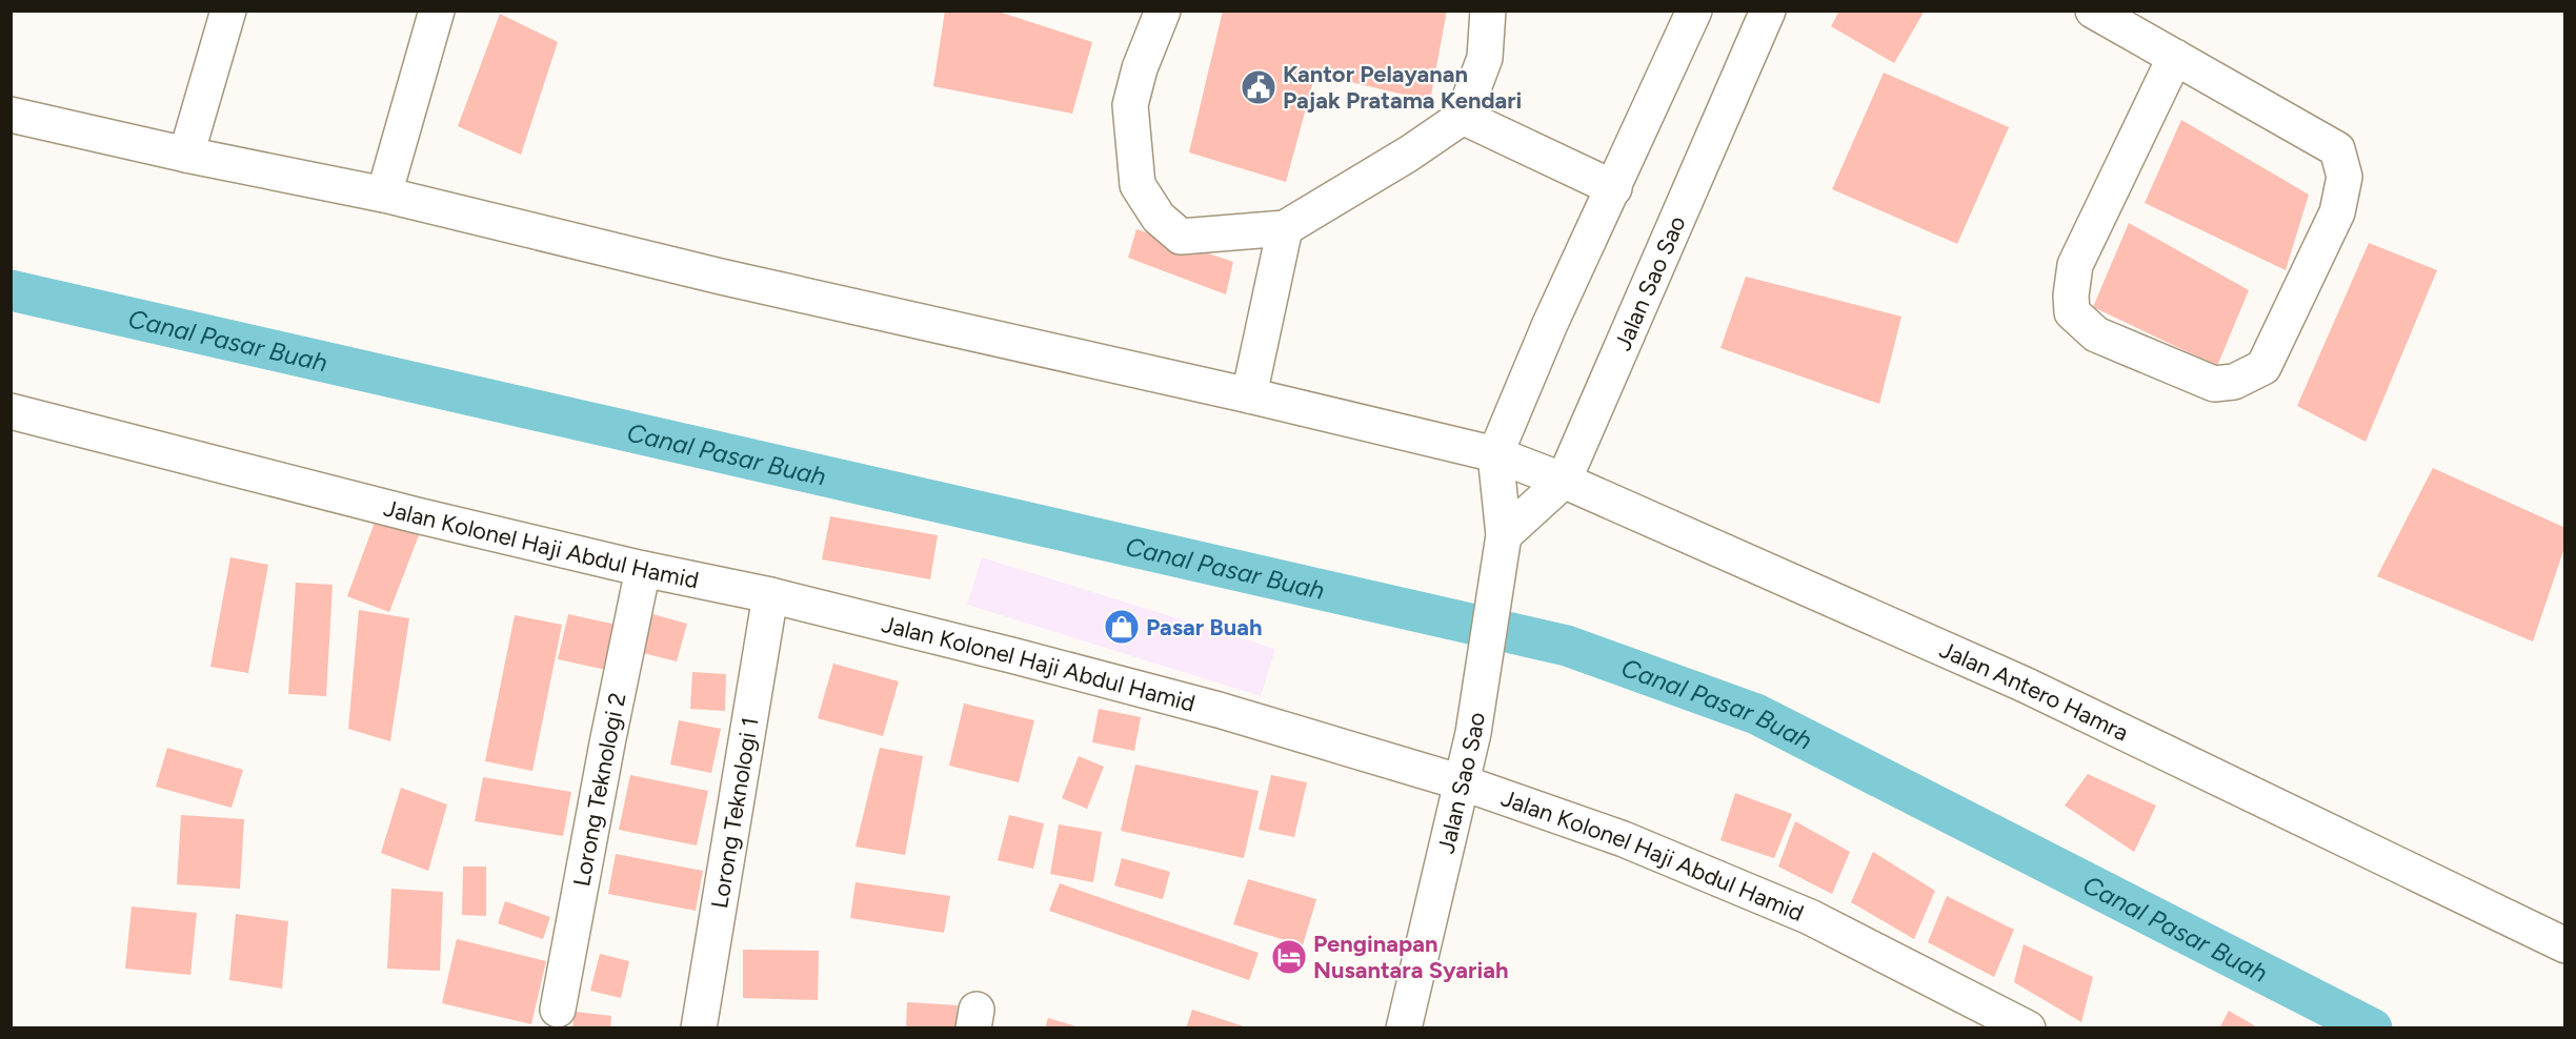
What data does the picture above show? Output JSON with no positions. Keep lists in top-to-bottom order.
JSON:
{
  "streets": {
    "street": [
      "Jalan Sao Sao",
      "Jalan Kolonel Haji Abdul Hamid",
      "Jalan Antero Hamra",
      "Lorong Teknologi 2",
      "Lorong Teknologi 1"
    ]
  },
  "crossings": [
    ["Jalan Sao Sao", "Jalan Kolonel Haji Abdul Hamid"],
    ["Jalan Sao Sao", "Jalan Antero Hamra"],
    ["Jalan Kolonel Haji Abdul Hamid", "Lorong Teknologi 2"],
    ["Jalan Kolonel Haji Abdul Hamid", "Lorong Teknologi 1"]
  ],
  "water": ["Canal Pasar Buah"],
  "places": {
    "public building": ["Kantor Pelayanan Pajak Pratama Kendari"],
    "shop": ["Pasar Buah"],
    "hotel": ["Penginapan Nusantara Syariah"]
  }
}
